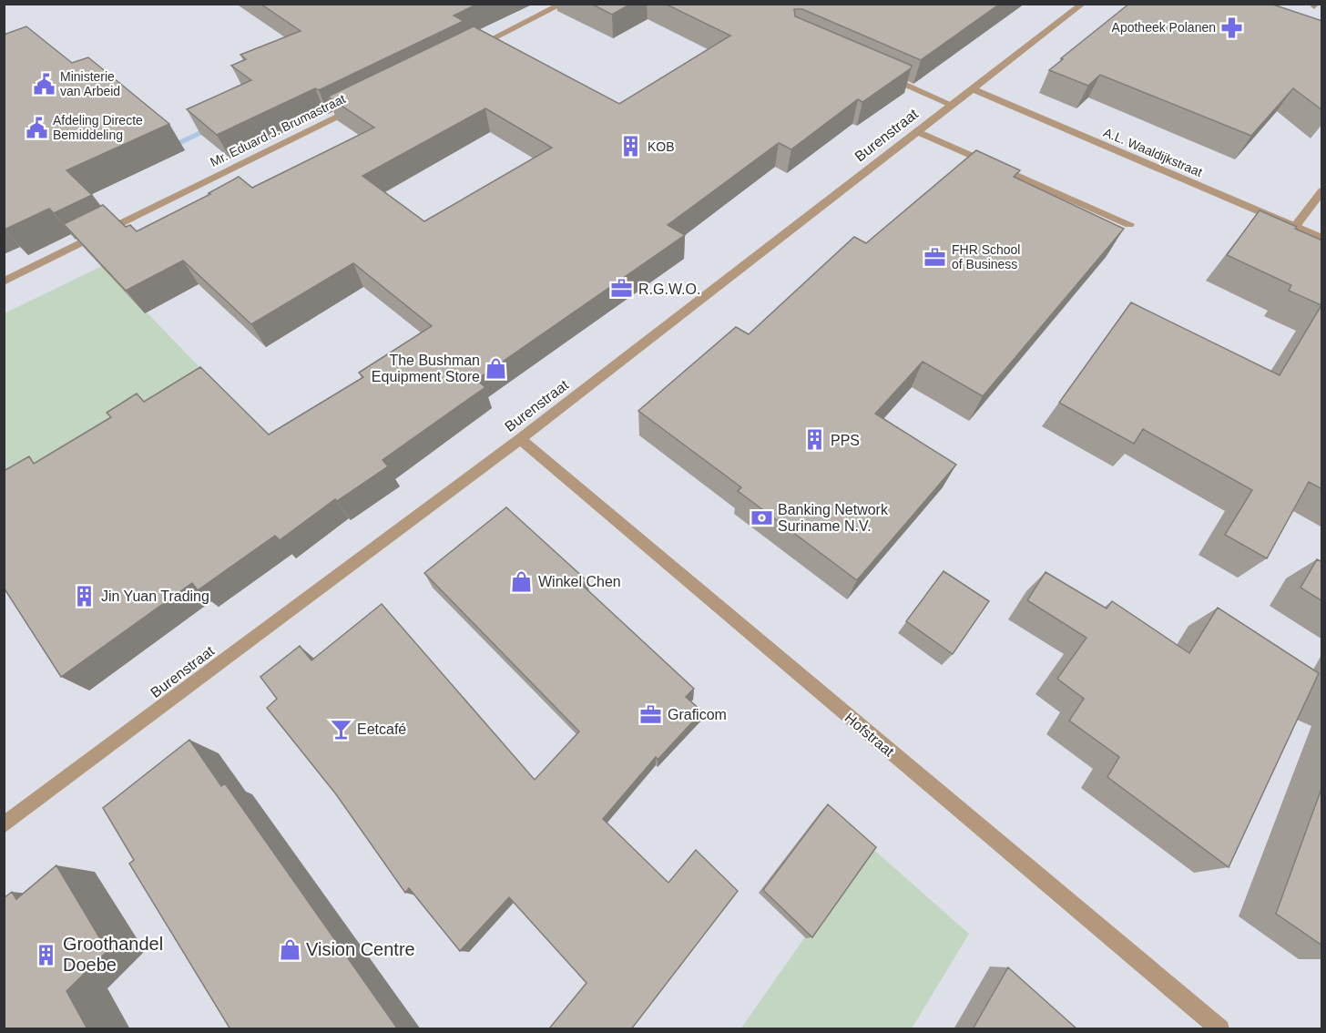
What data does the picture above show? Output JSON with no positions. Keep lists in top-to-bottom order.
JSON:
{
  "streets": {
    "street": [
      "Mr. Eduard J. Brumastraat",
      "Burenstraat",
      "A.L. Waaldijkstraat",
      "Hofstraat"
    ]
  },
  "crossings": [
    ["Burenstraat", "A.L. Waaldijkstraat"],
    ["Burenstraat", "Hofstraat"]
  ],
  "places": {
    "pharmacy": ["Apotheek Polanen"],
    "public building": ["Ministerie van Arbeid", "Afdeling Directe Bemiddeling"],
    "building": [
      "KOB",
      "PPS",
      "Jin Yuan Trading",
      "Groothandel Doebe"
    ],
    "office": ["FHR School of Business", "R.G.W.O.", "Graficom"],
    "shop": ["The Bushman Equipment Store", "Winkel Chen", "Vision Centre"],
    "bank": ["Banking Network Suriname N.V."],
    "bar": ["Eetcafé"]
  }
}
